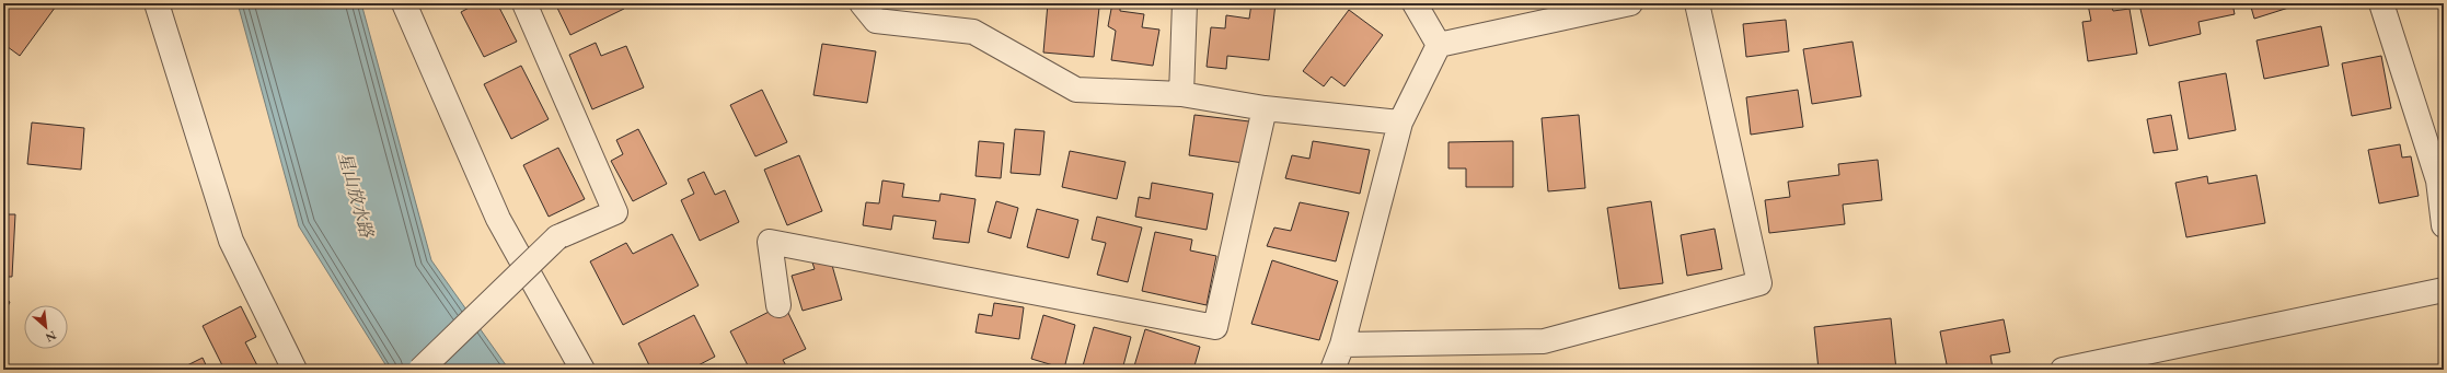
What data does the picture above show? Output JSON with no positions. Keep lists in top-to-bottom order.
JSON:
{
  "water": ["星山放水路"],
  "north": "bottom right"
}
